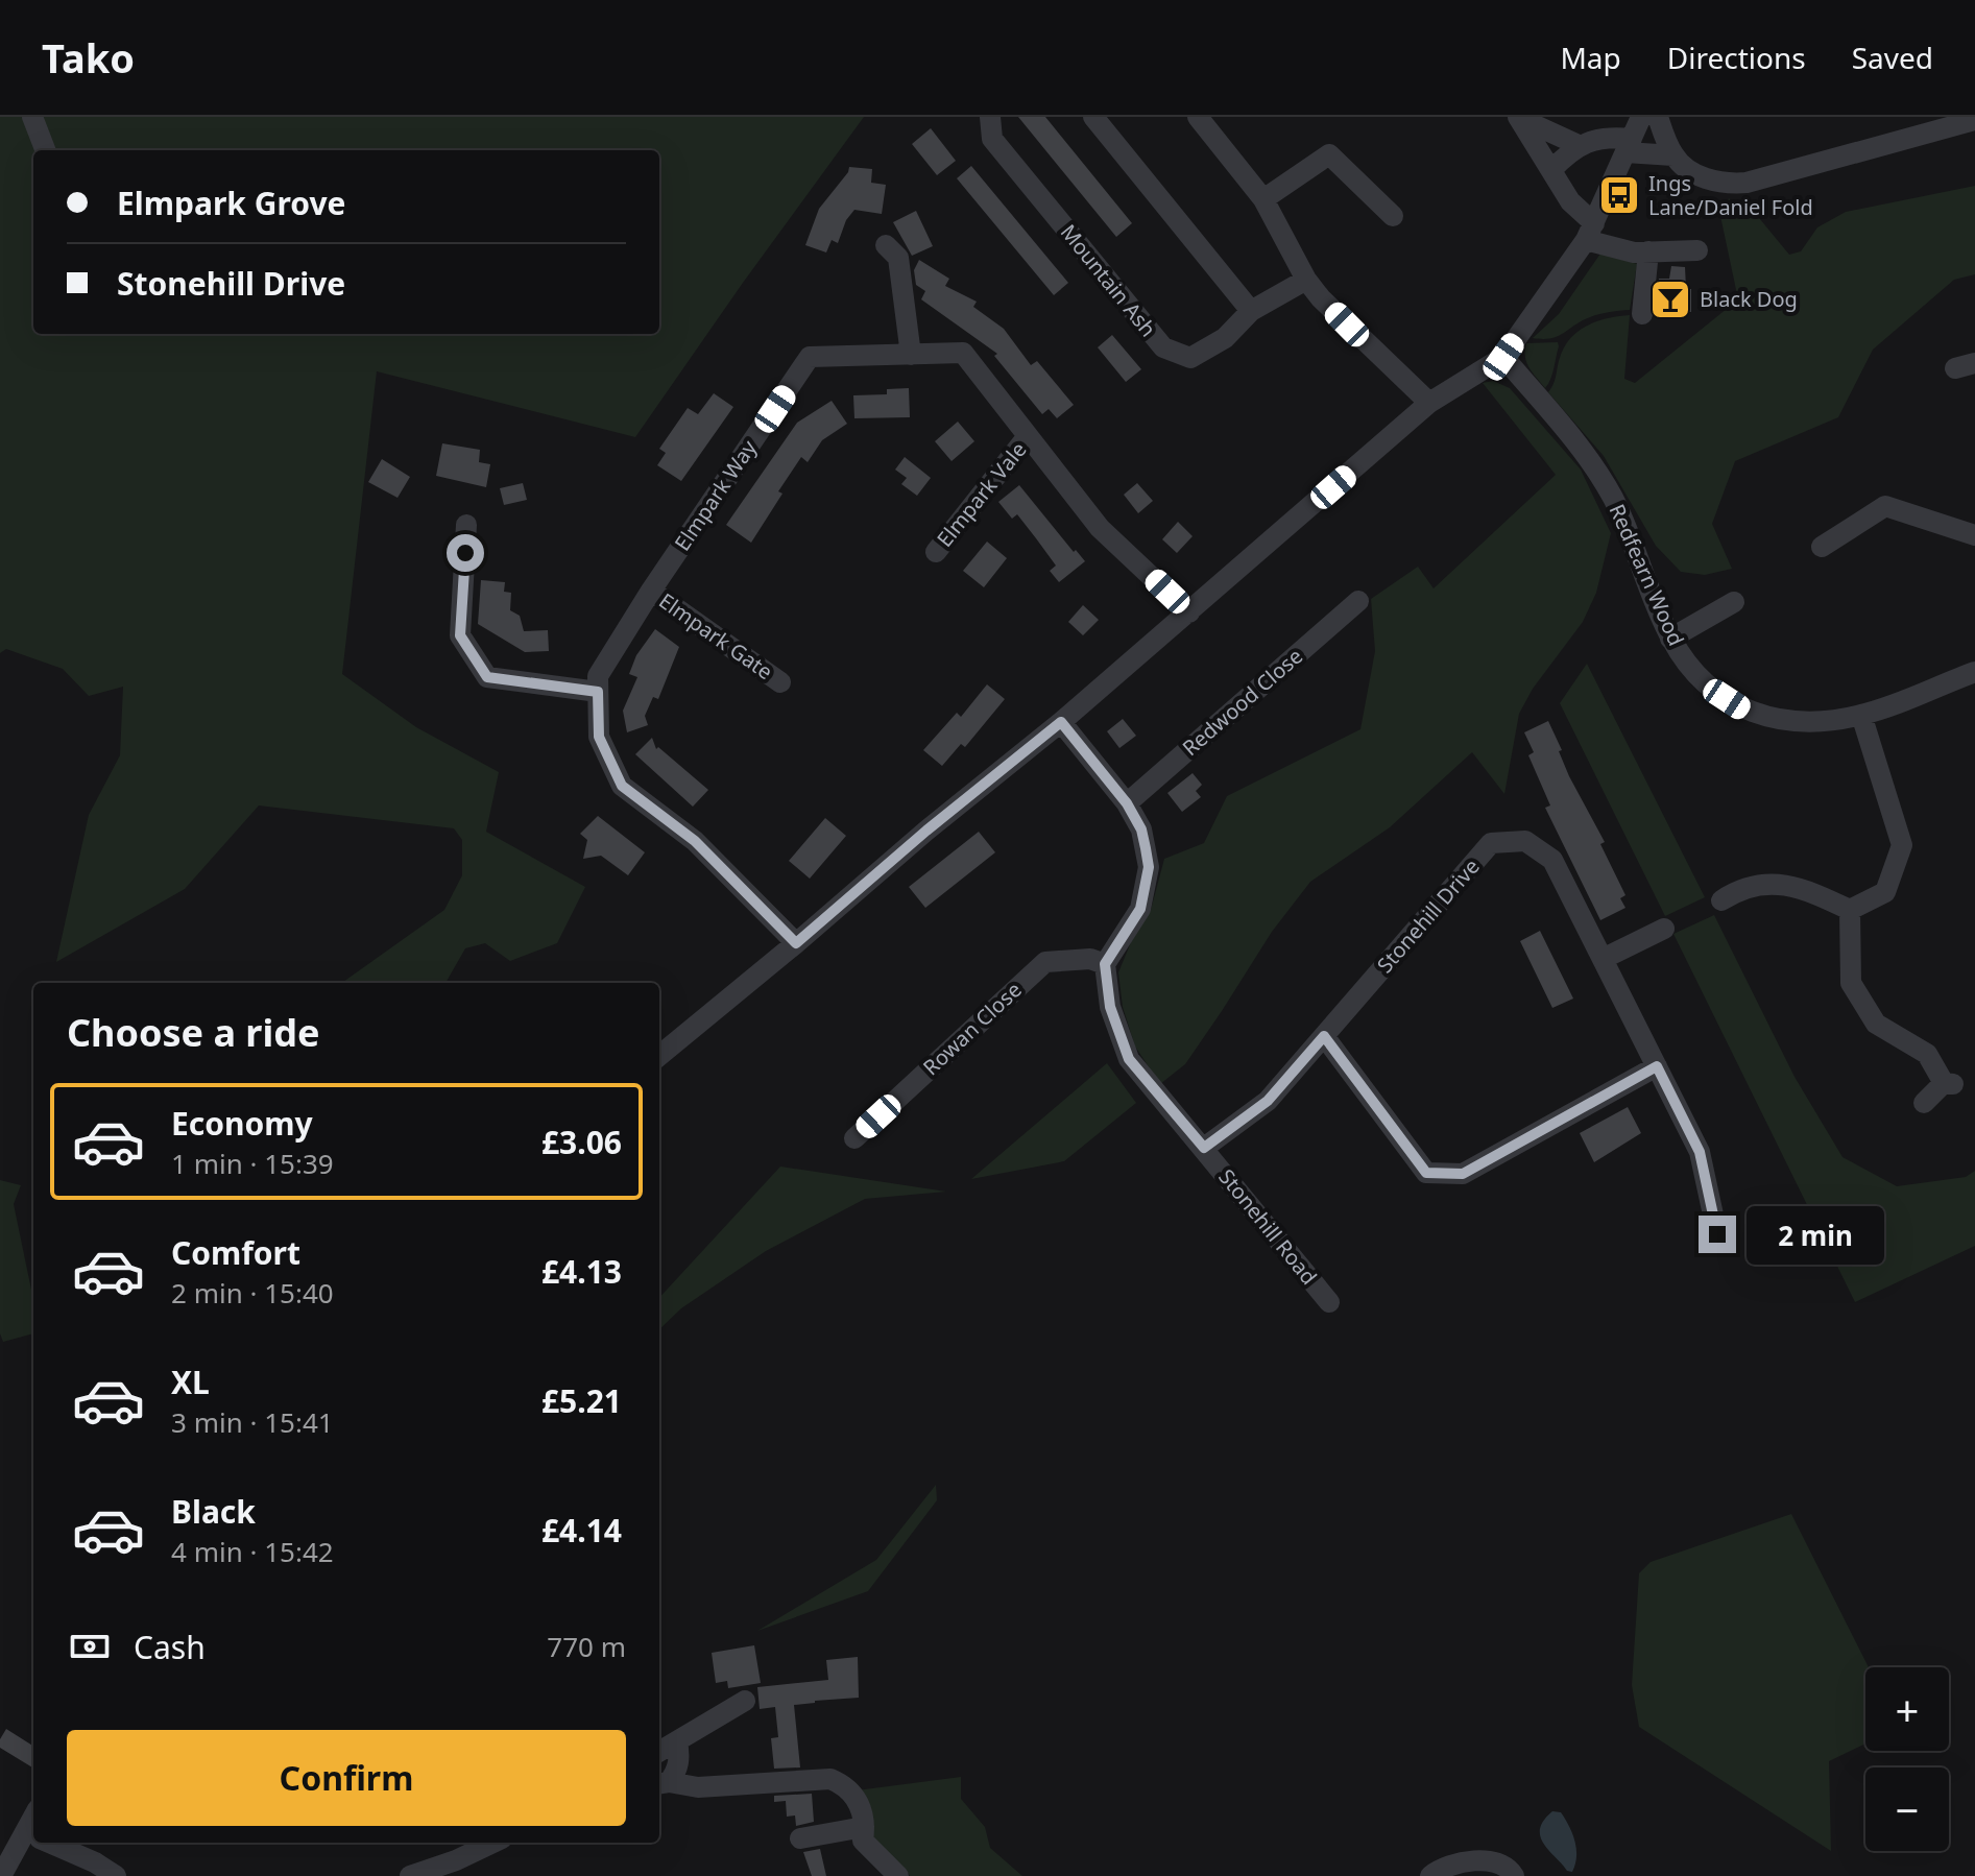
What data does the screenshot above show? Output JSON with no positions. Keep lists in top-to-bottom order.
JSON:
{
  "streets": {
    "street": [
      "Mountain Ash",
      "Elmpark Vale",
      "Elmpark Way",
      "Redfearn Wood",
      "Elmpark Gate",
      "Redwood Close",
      "Stonehill Drive",
      "Rowan Close",
      "Stonehill Road"
    ]
  },
  "crossings": [
    ["Elmpark Vale", "Elmpark Way"],
    ["Elmpark Way", "Elmpark Gate"],
    ["Stonehill Drive", "Stonehill Road"],
    ["Rowan Close", "Stonehill Road"]
  ],
  "places": {
    "bus stop": ["Ings Lane/Daniel Fold"],
    "bar": ["Black Dog"]
  },
  "page": {
    "header": "Tako",
    "nav": ["Map", "Directions", "Saved"],
    "banner": ["Elmpark Grove", "Stonehill Drive"],
    "heading": "Choose a ride",
    "list": [
      {
        "name": "Economy",
        "note": "1 min · 15:39",
        "value": "£3.06"
      },
      {
        "name": "Comfort",
        "note": "2 min · 15:40",
        "value": "£4.13"
      },
      {
        "name": "XL",
        "note": "3 min · 15:41",
        "value": "£5.21"
      },
      {
        "name": "Black",
        "note": "4 min · 15:42",
        "value": "£4.14"
      }
    ],
    "bubble": "2 min",
    "pay": ["Cash", "770 m"],
    "map_buttons": ["+", "−"],
    "buttons": "Confirm"
  }
}
